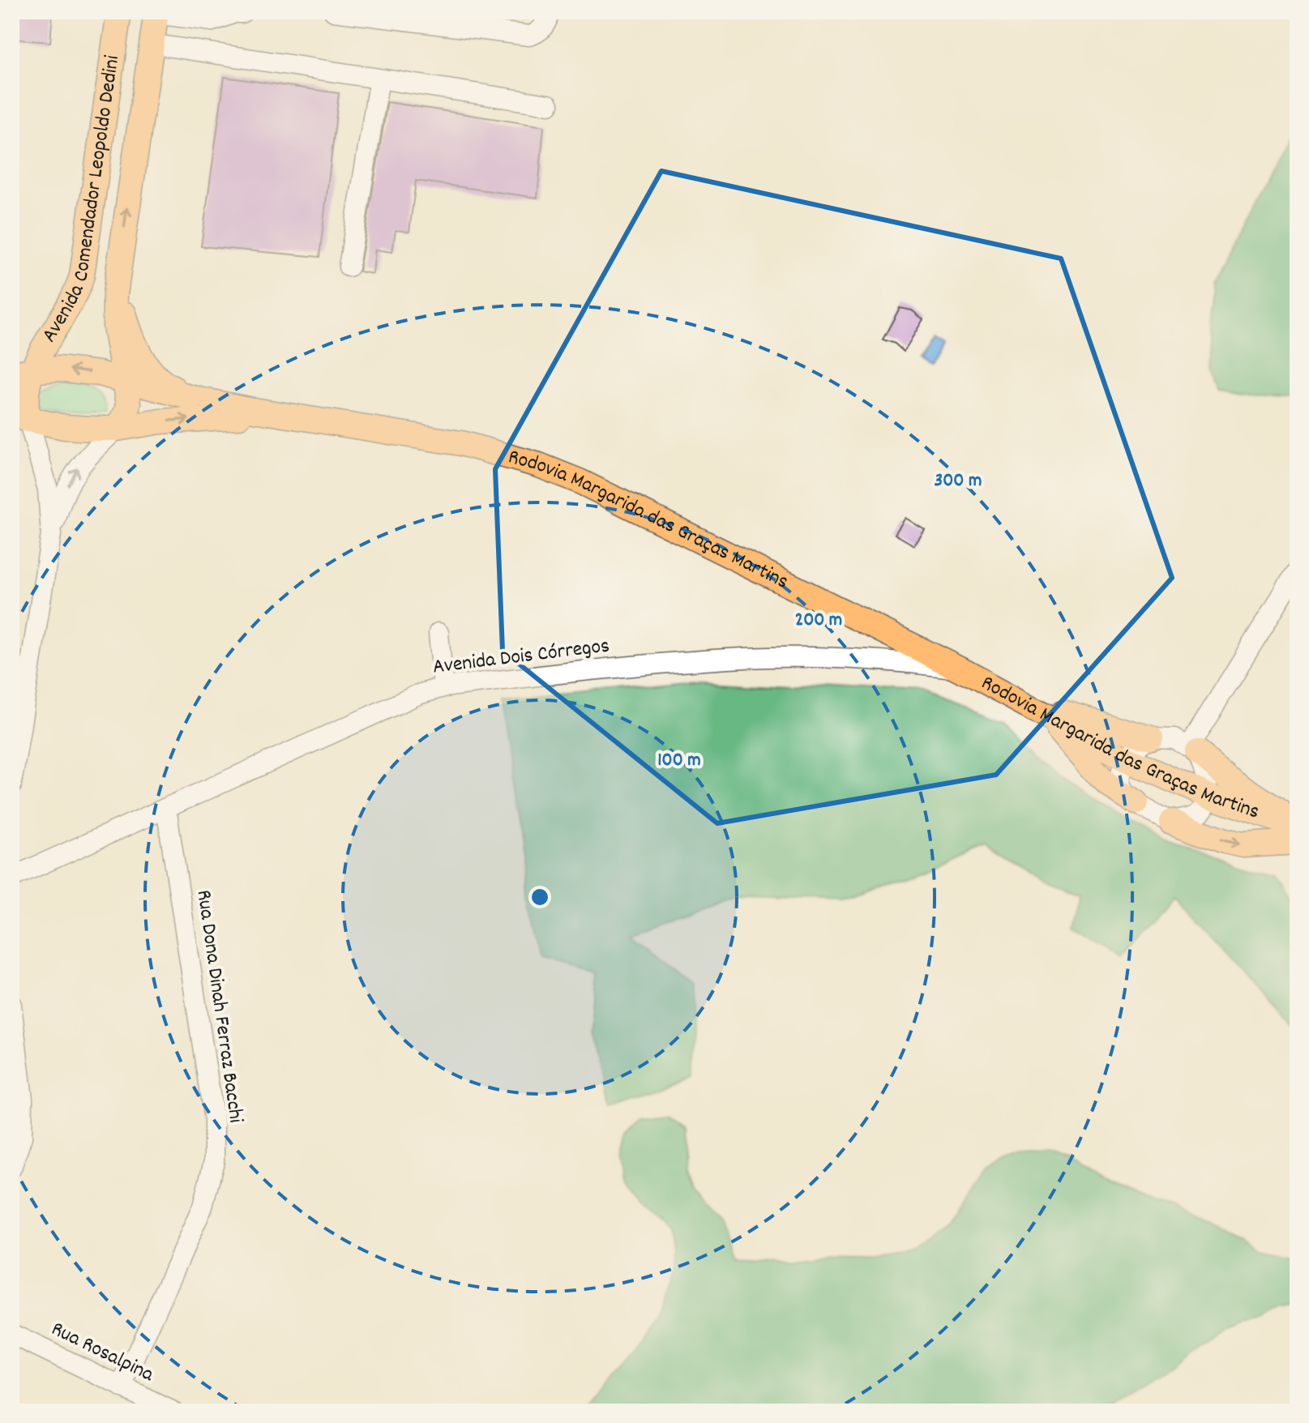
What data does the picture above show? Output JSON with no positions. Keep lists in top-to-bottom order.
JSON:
{
  "streets": {
    "main road": ["Avenida Comendador Leopoldo Dedini", "Rodovia Margarida das Graças Martins"],
    "street": ["Avenida Dois Córregos", "Rua Dona Dinah Ferraz Bacchi", "Rua Rosalpina"]
  },
  "crossings": [
    ["Avenida Comendador Leopoldo Dedini", "Rodovia Margarida das Graças Martins"],
    ["Rodovia Margarida das Graças Martins", "Avenida Dois Córregos"],
    ["Avenida Dois Córregos", "Rua Dona Dinah Ferraz Bacchi"],
    ["Rua Dona Dinah Ferraz Bacchi", "Rua Rosalpina"]
  ],
  "rings": ["300 m", "200 m", "100 m"]
}
